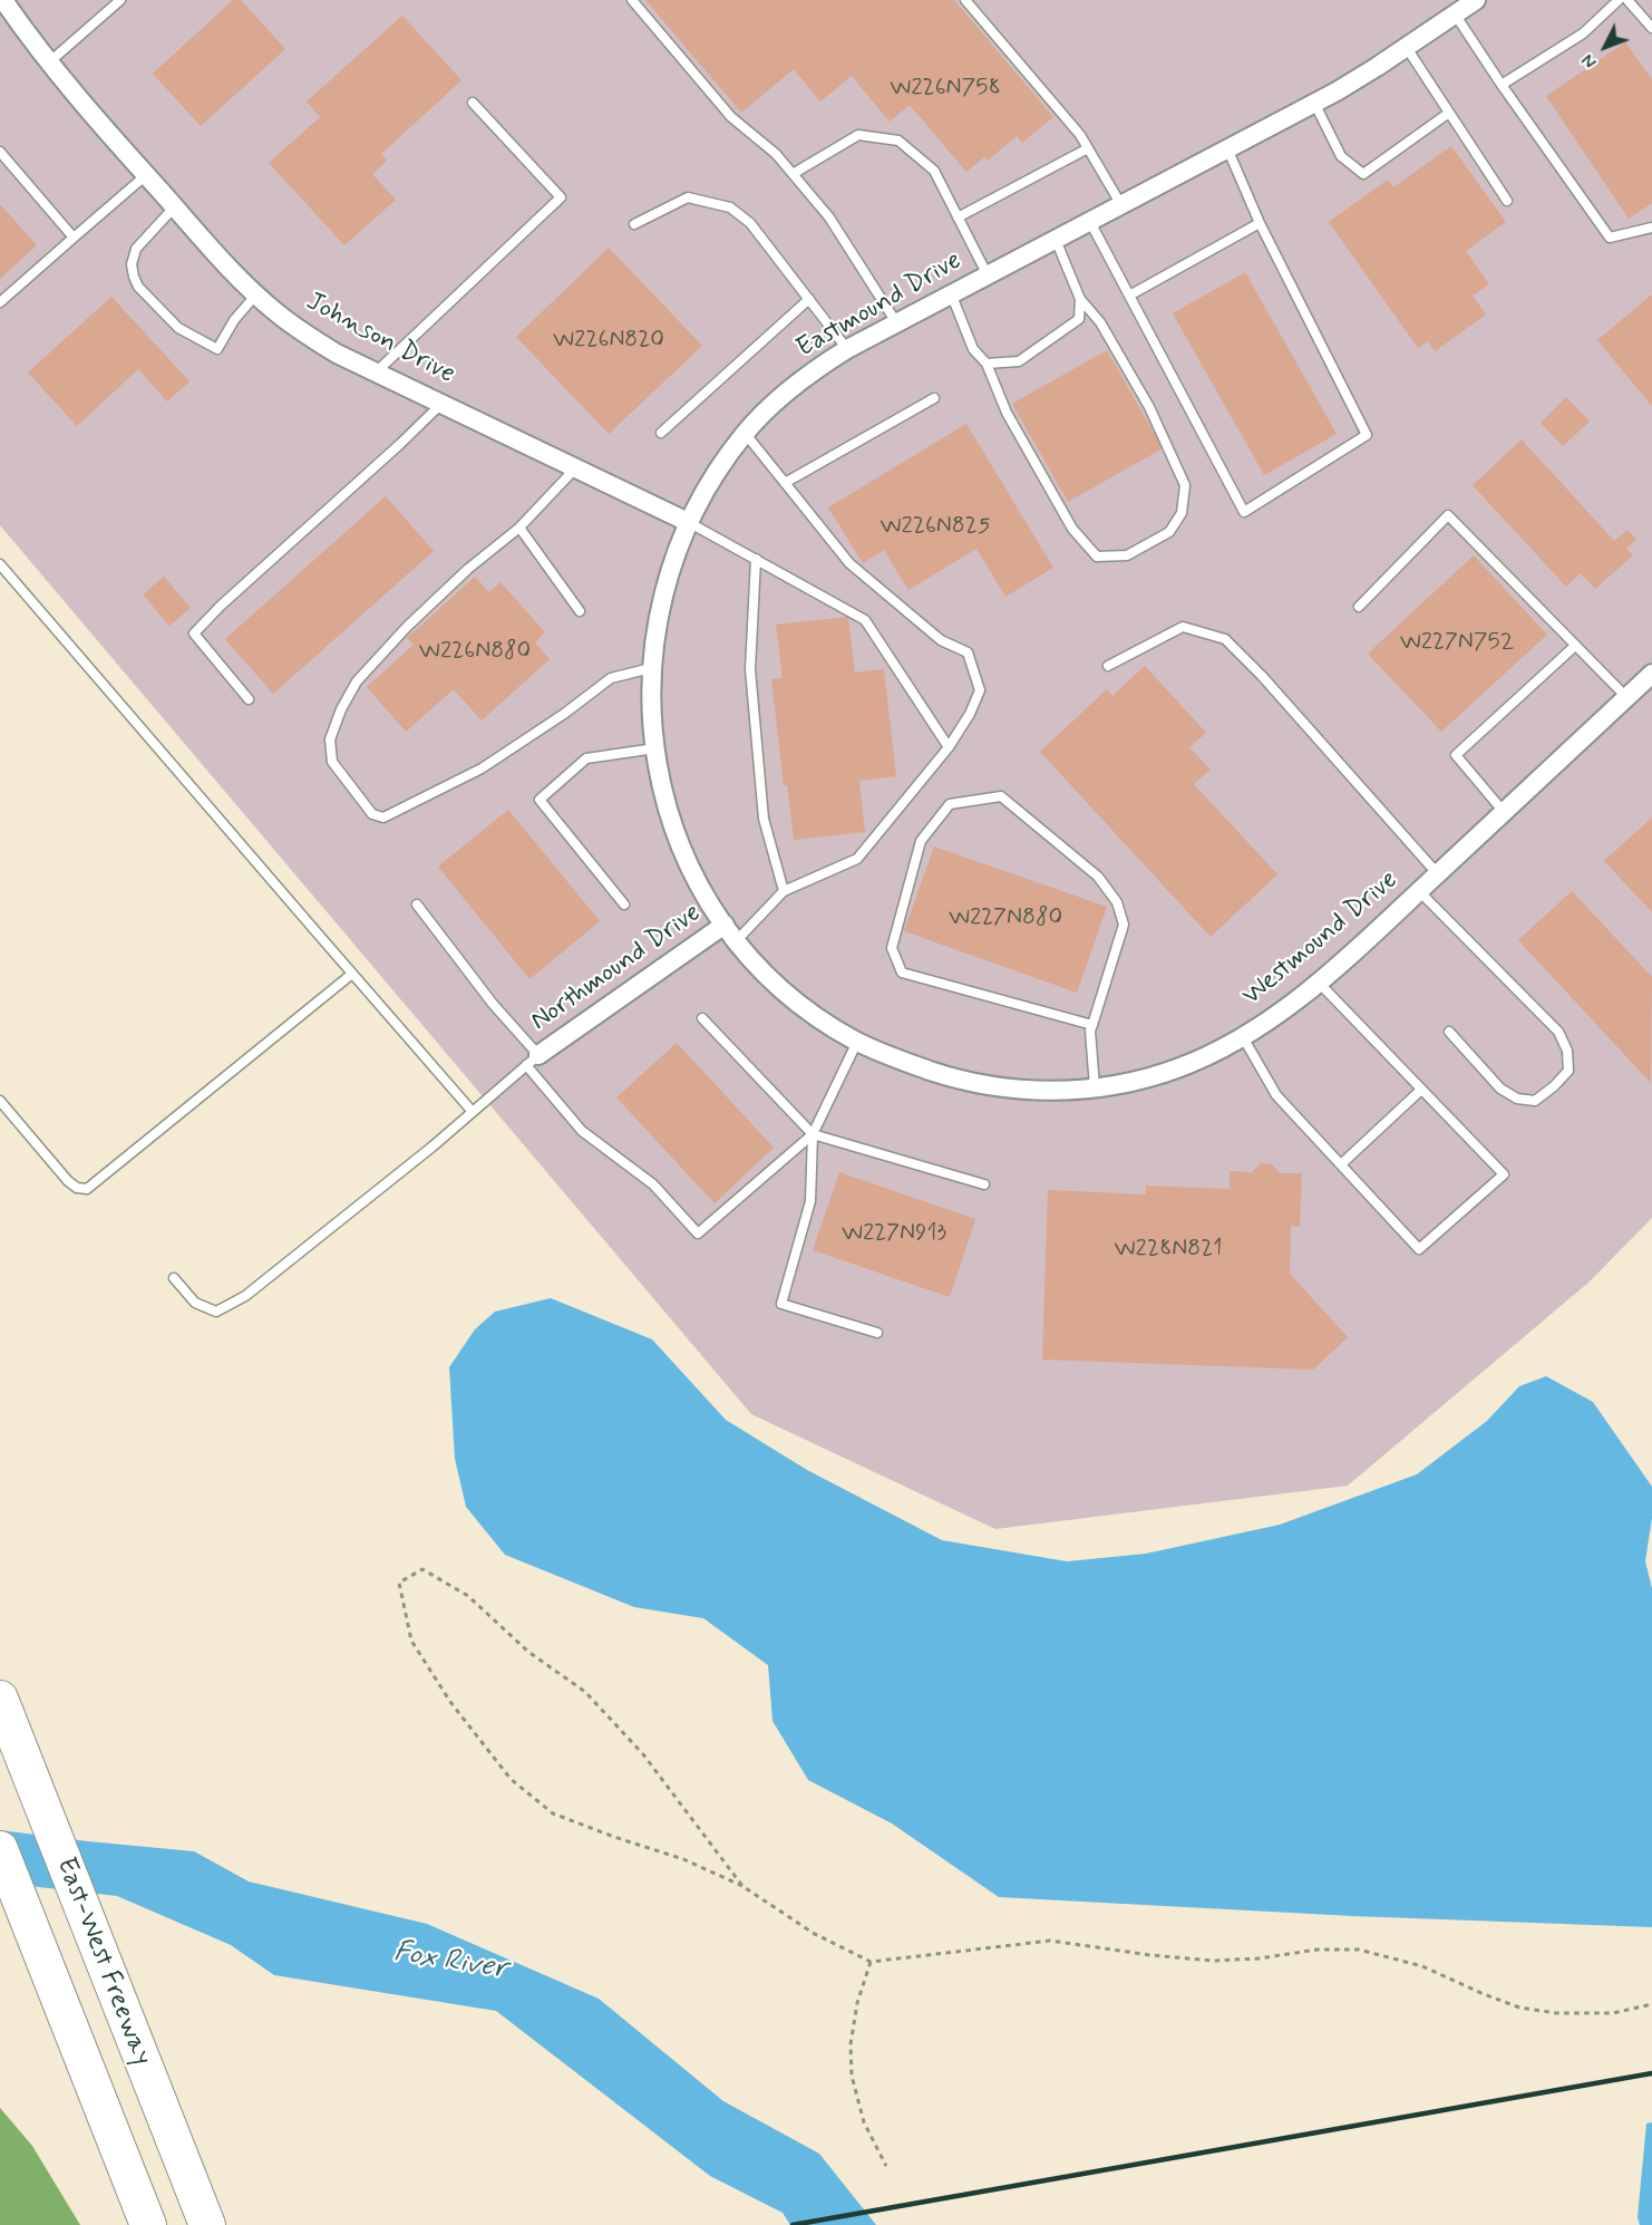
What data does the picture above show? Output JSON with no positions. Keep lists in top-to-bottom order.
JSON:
{
  "streets": {
    "highway": ["East-West Freeway"],
    "street": [
      "Eastmound Drive",
      "Johnson Drive",
      "Westmound Drive",
      "Northmound Drive"
    ]
  },
  "crossings": [
    ["Eastmound Drive", "Johnson Drive"],
    ["Eastmound Drive", "Westmound Drive"],
    ["Eastmound Drive", "Northmound Drive"],
    ["Westmound Drive", "Northmound Drive"]
  ],
  "water": ["Fox River"],
  "house_numbers": [
    "W226N758",
    "W226N820",
    "W226N825",
    "W227N752",
    "W226N880",
    "W227N880",
    "W227N913",
    "W228N821"
  ],
  "north": "bottom left"
}
